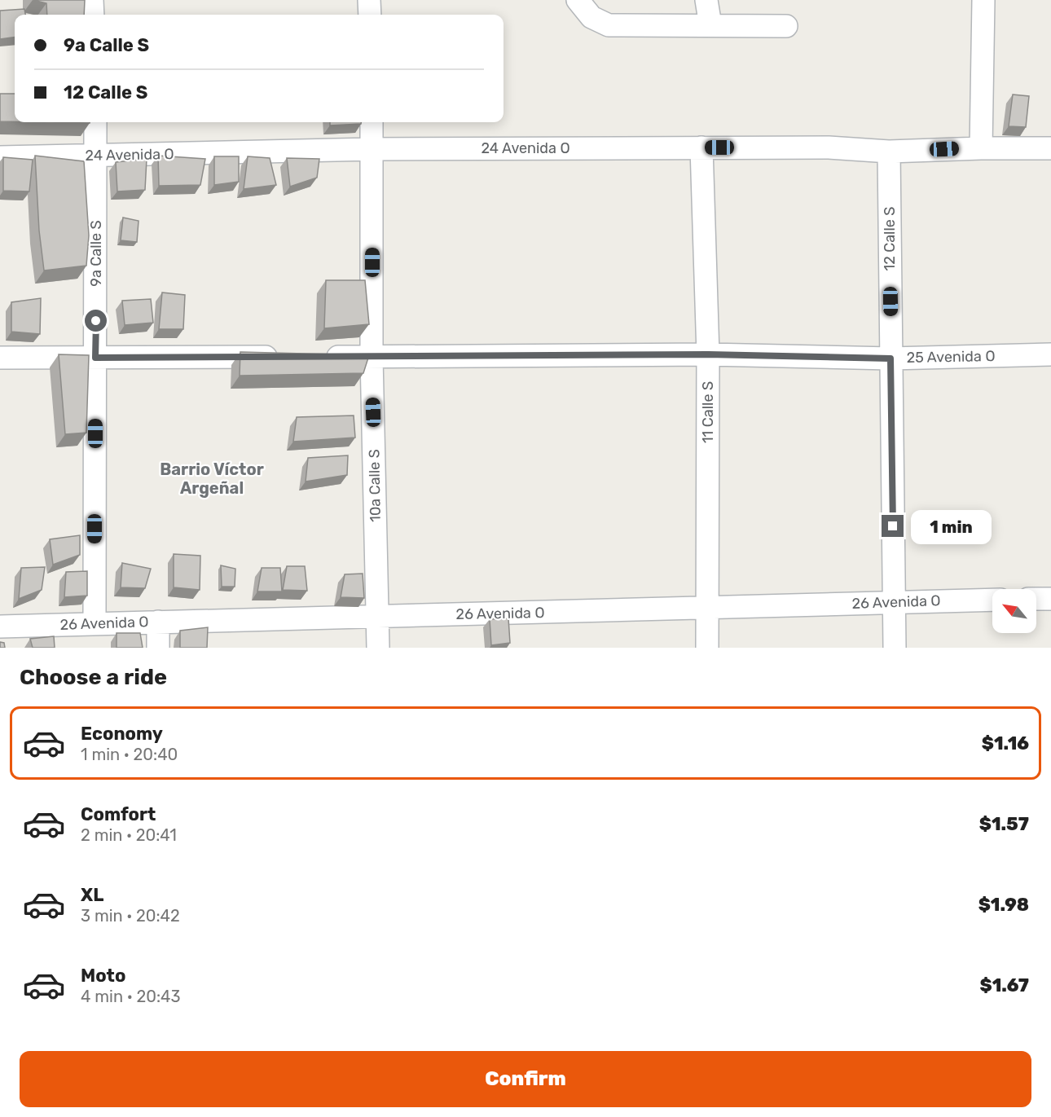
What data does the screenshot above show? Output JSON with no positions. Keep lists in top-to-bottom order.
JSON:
{
  "streets": {
    "street": [
      "24 Avenida O",
      "12 Calle S",
      "9a Calle S",
      "25 Avenida O",
      "11 Calle S",
      "10a Calle S",
      "26 Avenida O"
    ]
  },
  "crossings": [
    ["24 Avenida O", "12 Calle S"],
    ["24 Avenida O", "9a Calle S"],
    ["24 Avenida O", "11 Calle S"],
    ["24 Avenida O", "10a Calle S"],
    ["12 Calle S", "25 Avenida O"],
    ["12 Calle S", "26 Avenida O"],
    ["9a Calle S", "26 Avenida O"],
    ["25 Avenida O", "11 Calle S"],
    ["25 Avenida O", "10a Calle S"],
    ["11 Calle S", "26 Avenida O"],
    ["10a Calle S", "26 Avenida O"]
  ],
  "districts": ["Barrio Víctor Argeñal"],
  "north": "top left",
  "page": {
    "banner": ["9a Calle S", "12 Calle S"],
    "bubble": "1 min",
    "heading": "Choose a ride",
    "list": [
      {
        "name": "Economy",
        "note": "1 min · 20:40",
        "value": "$1.16"
      },
      {
        "name": "Comfort",
        "note": "2 min · 20:41",
        "value": "$1.57"
      },
      {
        "name": "XL",
        "note": "3 min · 20:42",
        "value": "$1.98"
      },
      {
        "name": "Moto",
        "note": "4 min · 20:43",
        "value": "$1.67"
      }
    ],
    "buttons": "Confirm"
  }
}
